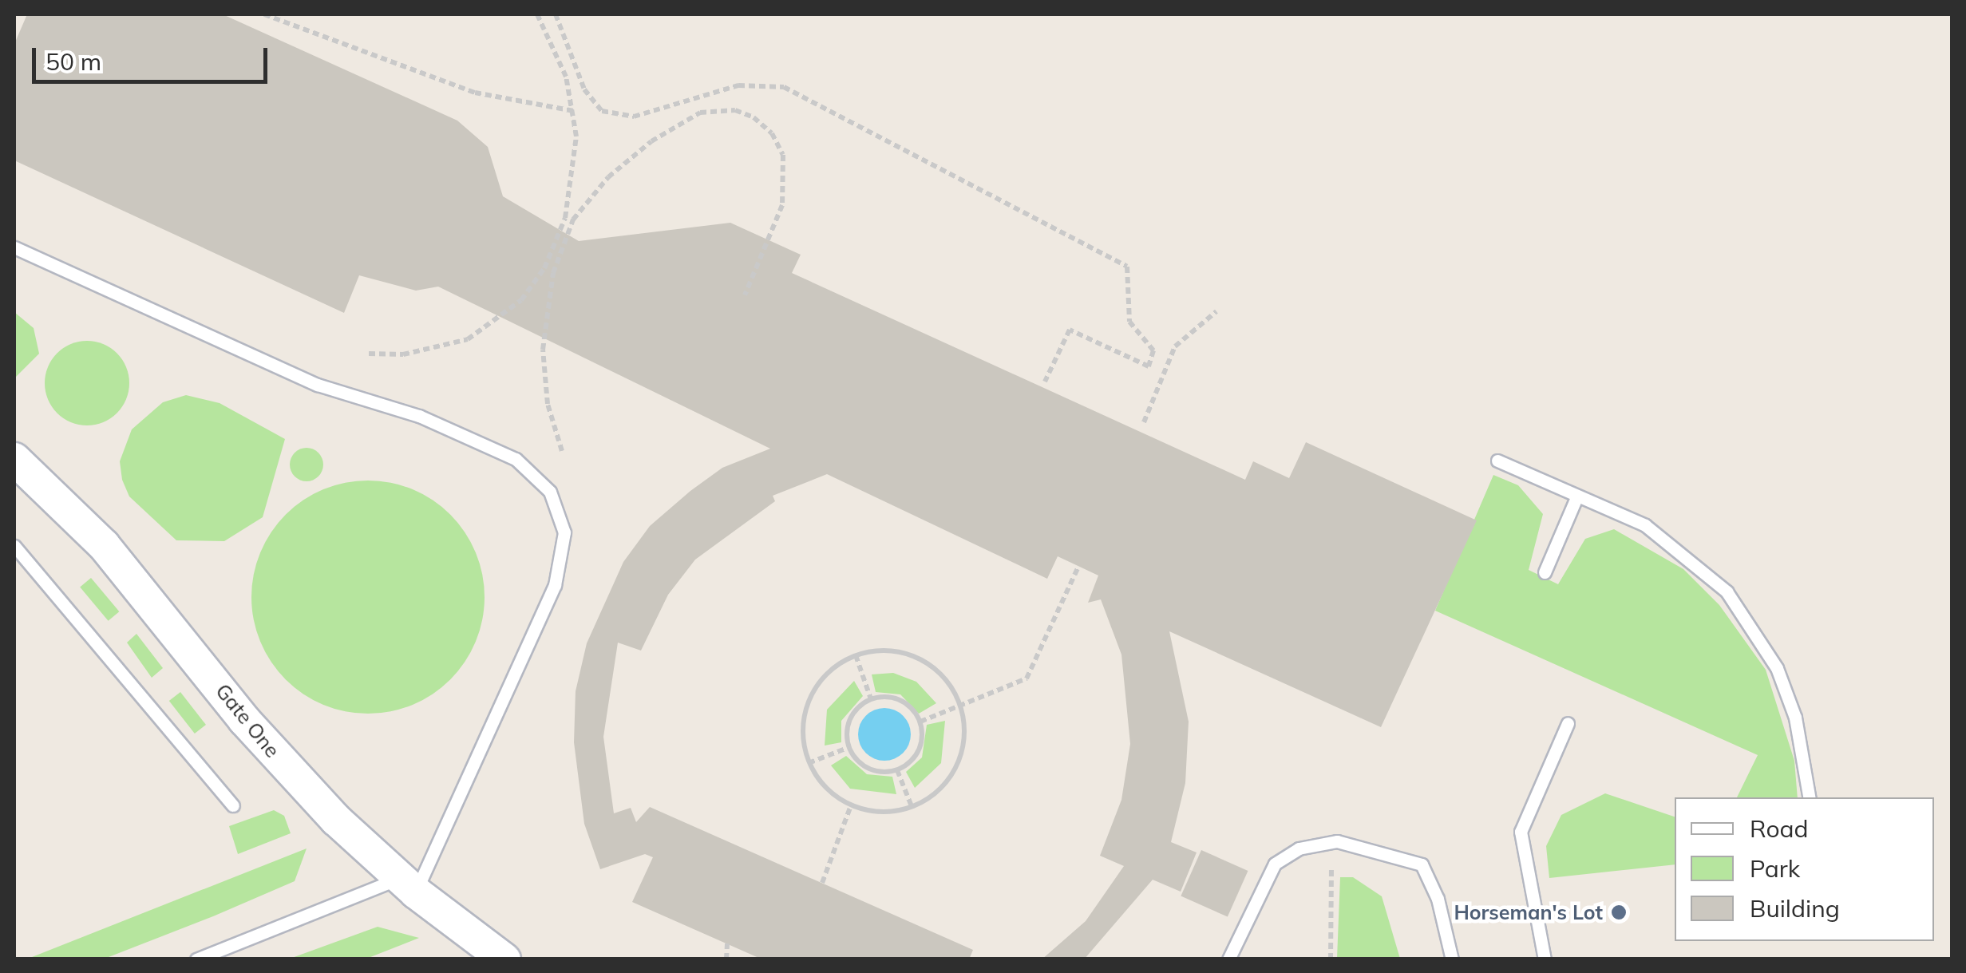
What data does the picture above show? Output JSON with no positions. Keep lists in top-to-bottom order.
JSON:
{
  "streets": {
    "street": ["Gate One"]
  },
  "places": ["Horseman's Lot"],
  "legend": ["Road", "Park", "Building"],
  "scale_bar": "50 m"
}
